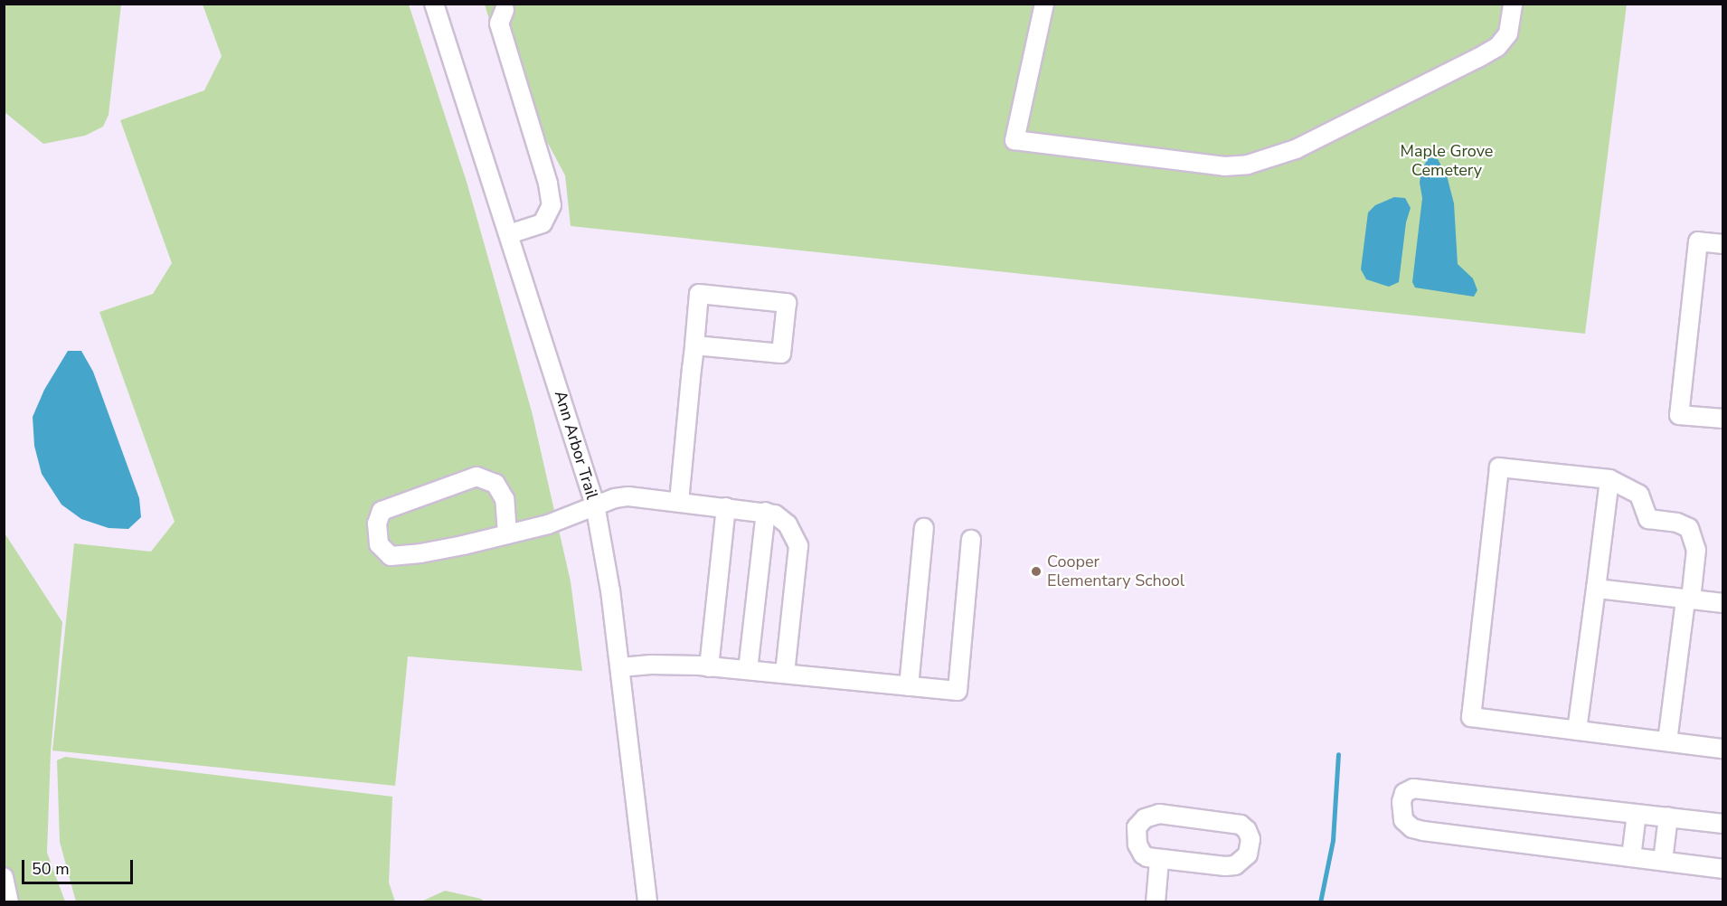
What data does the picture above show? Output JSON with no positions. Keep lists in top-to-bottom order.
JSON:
{
  "streets": {
    "street": ["Ann Arbor Trail"]
  },
  "parks": ["Maple Grove Cemetery"],
  "places": ["Cooper Elementary School"],
  "scale_bar": "50 m"
}
